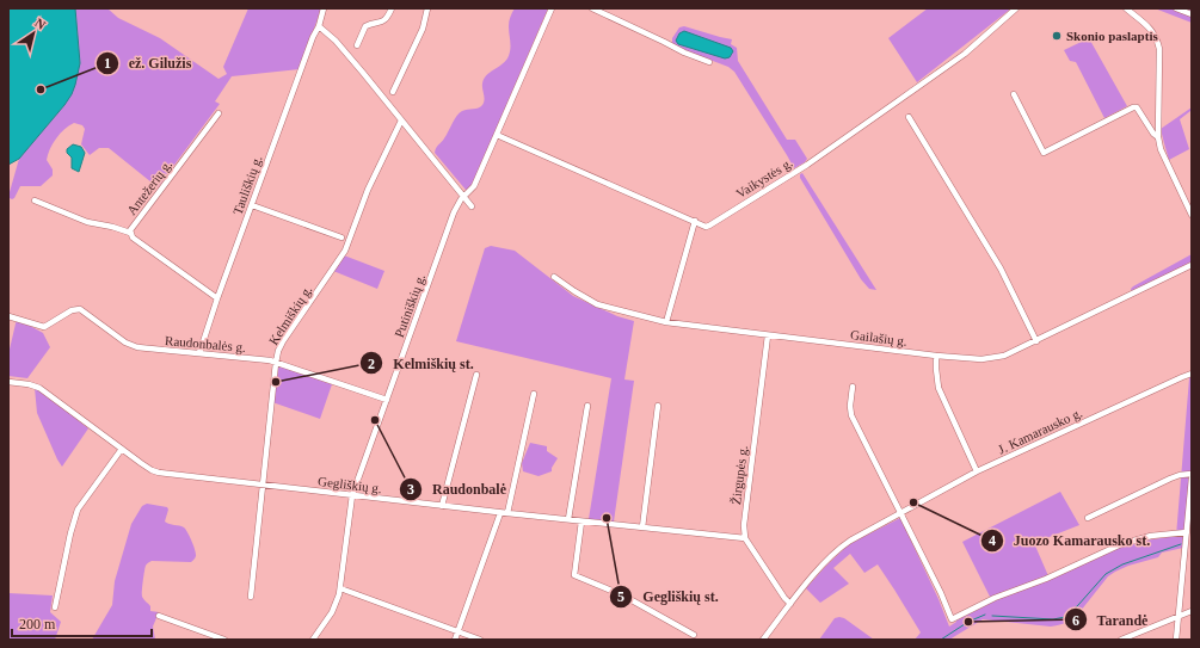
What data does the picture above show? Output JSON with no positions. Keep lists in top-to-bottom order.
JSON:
{
  "streets": {
    "street": [
      "Vaikystės g.",
      "Tauliškių g.",
      "Antežerių g.",
      "Putiniškių g.",
      "Kelmiškių g.",
      "Gailašių g.",
      "Raudonbalės g.",
      "J. Kamarausko g.",
      "Žirgupės g.",
      "Gegliškių g."
    ]
  },
  "crossings": [
    ["Vaikystės g.", "Putiniškių g."],
    ["Tauliškių g.", "Antežerių g."],
    ["Tauliškių g.", "Raudonbalės g."],
    ["Putiniškių g.", "Raudonbalės g."],
    ["Putiniškių g.", "Gegliškių g."],
    ["Kelmiškių g.", "Raudonbalės g."],
    ["Kelmiškių g.", "Gegliškių g."],
    ["Gailašių g.", "Žirgupės g."],
    ["Žirgupės g.", "Gegliškių g."]
  ],
  "places": [
    "Skonio paslaptis",
    "ež. Gilužis",
    "Kelmiškių st.",
    "Raudonbalė",
    "Juozo Kamarausko st.",
    "Gegliškių st.",
    "Tarandė"
  ],
  "scale_bar": "200 m",
  "north": "top right"
}
